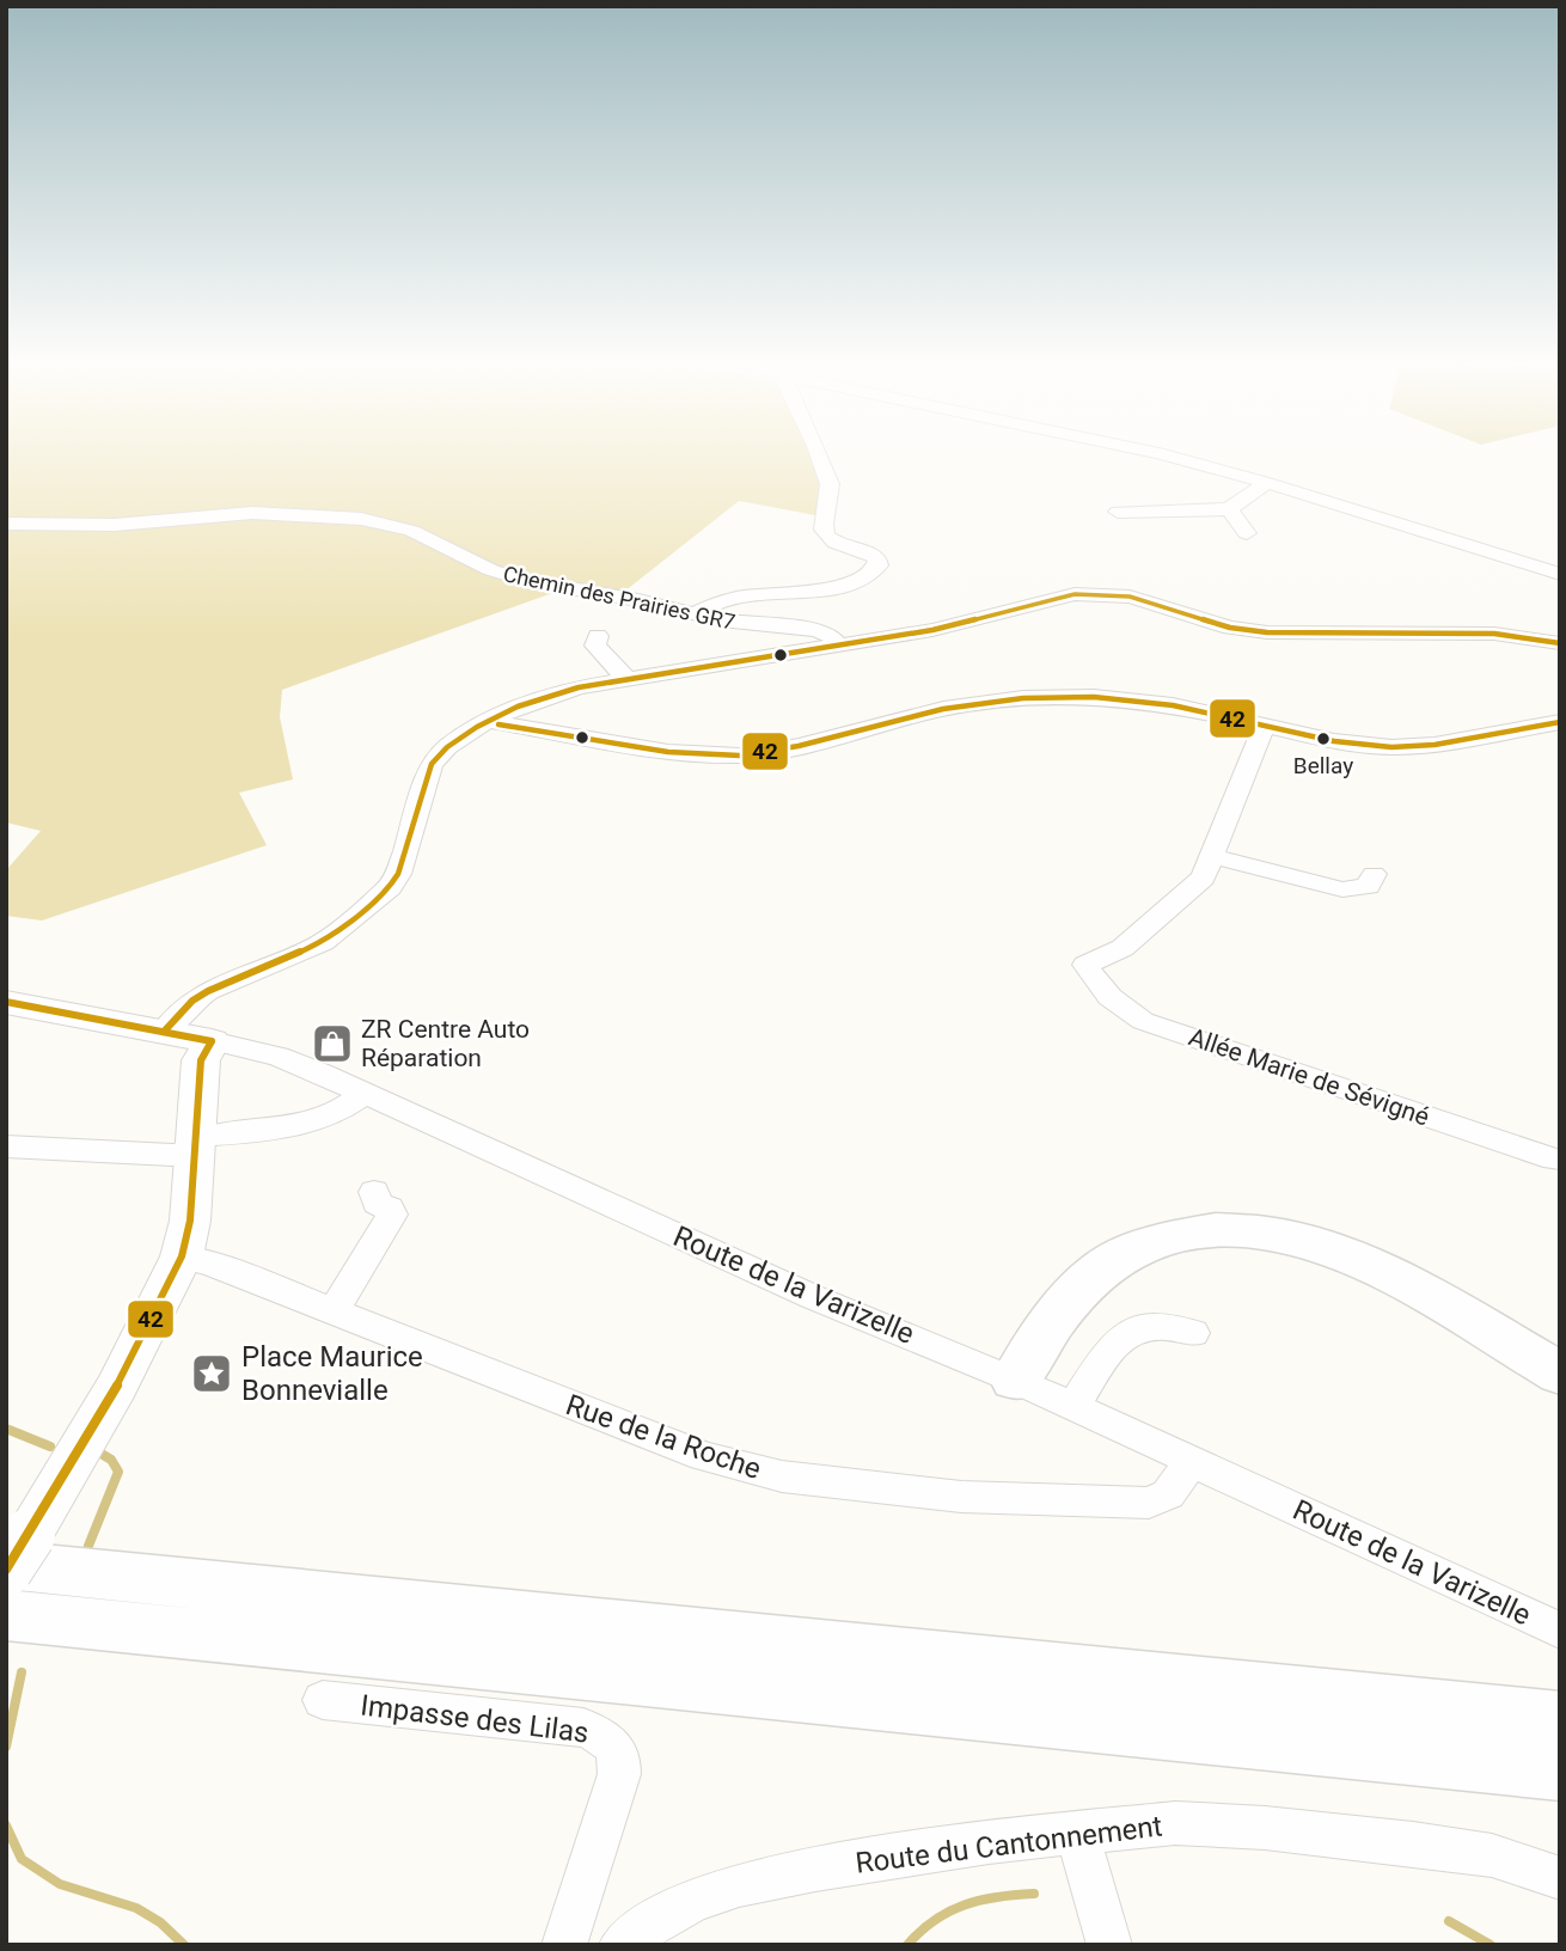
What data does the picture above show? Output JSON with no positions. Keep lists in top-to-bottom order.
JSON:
{
  "streets": {
    "main road": ["Route de la Varizelle"],
    "street": [
      "Chemin des Prairies GR7",
      "Allée Marie de Sévigné",
      "Rue de la Roche",
      "Impasse des Lilas",
      "Route du Cantonnement"
    ]
  },
  "crossings": [
    ["Route de la Varizelle", "Rue de la Roche"]
  ],
  "places": {
    "other": ["Bellay"],
    "shop": ["ZR Centre Auto Réparation"],
    "place": ["Place Maurice Bonnevialle"]
  },
  "lines": ["transit line 42"]
}
